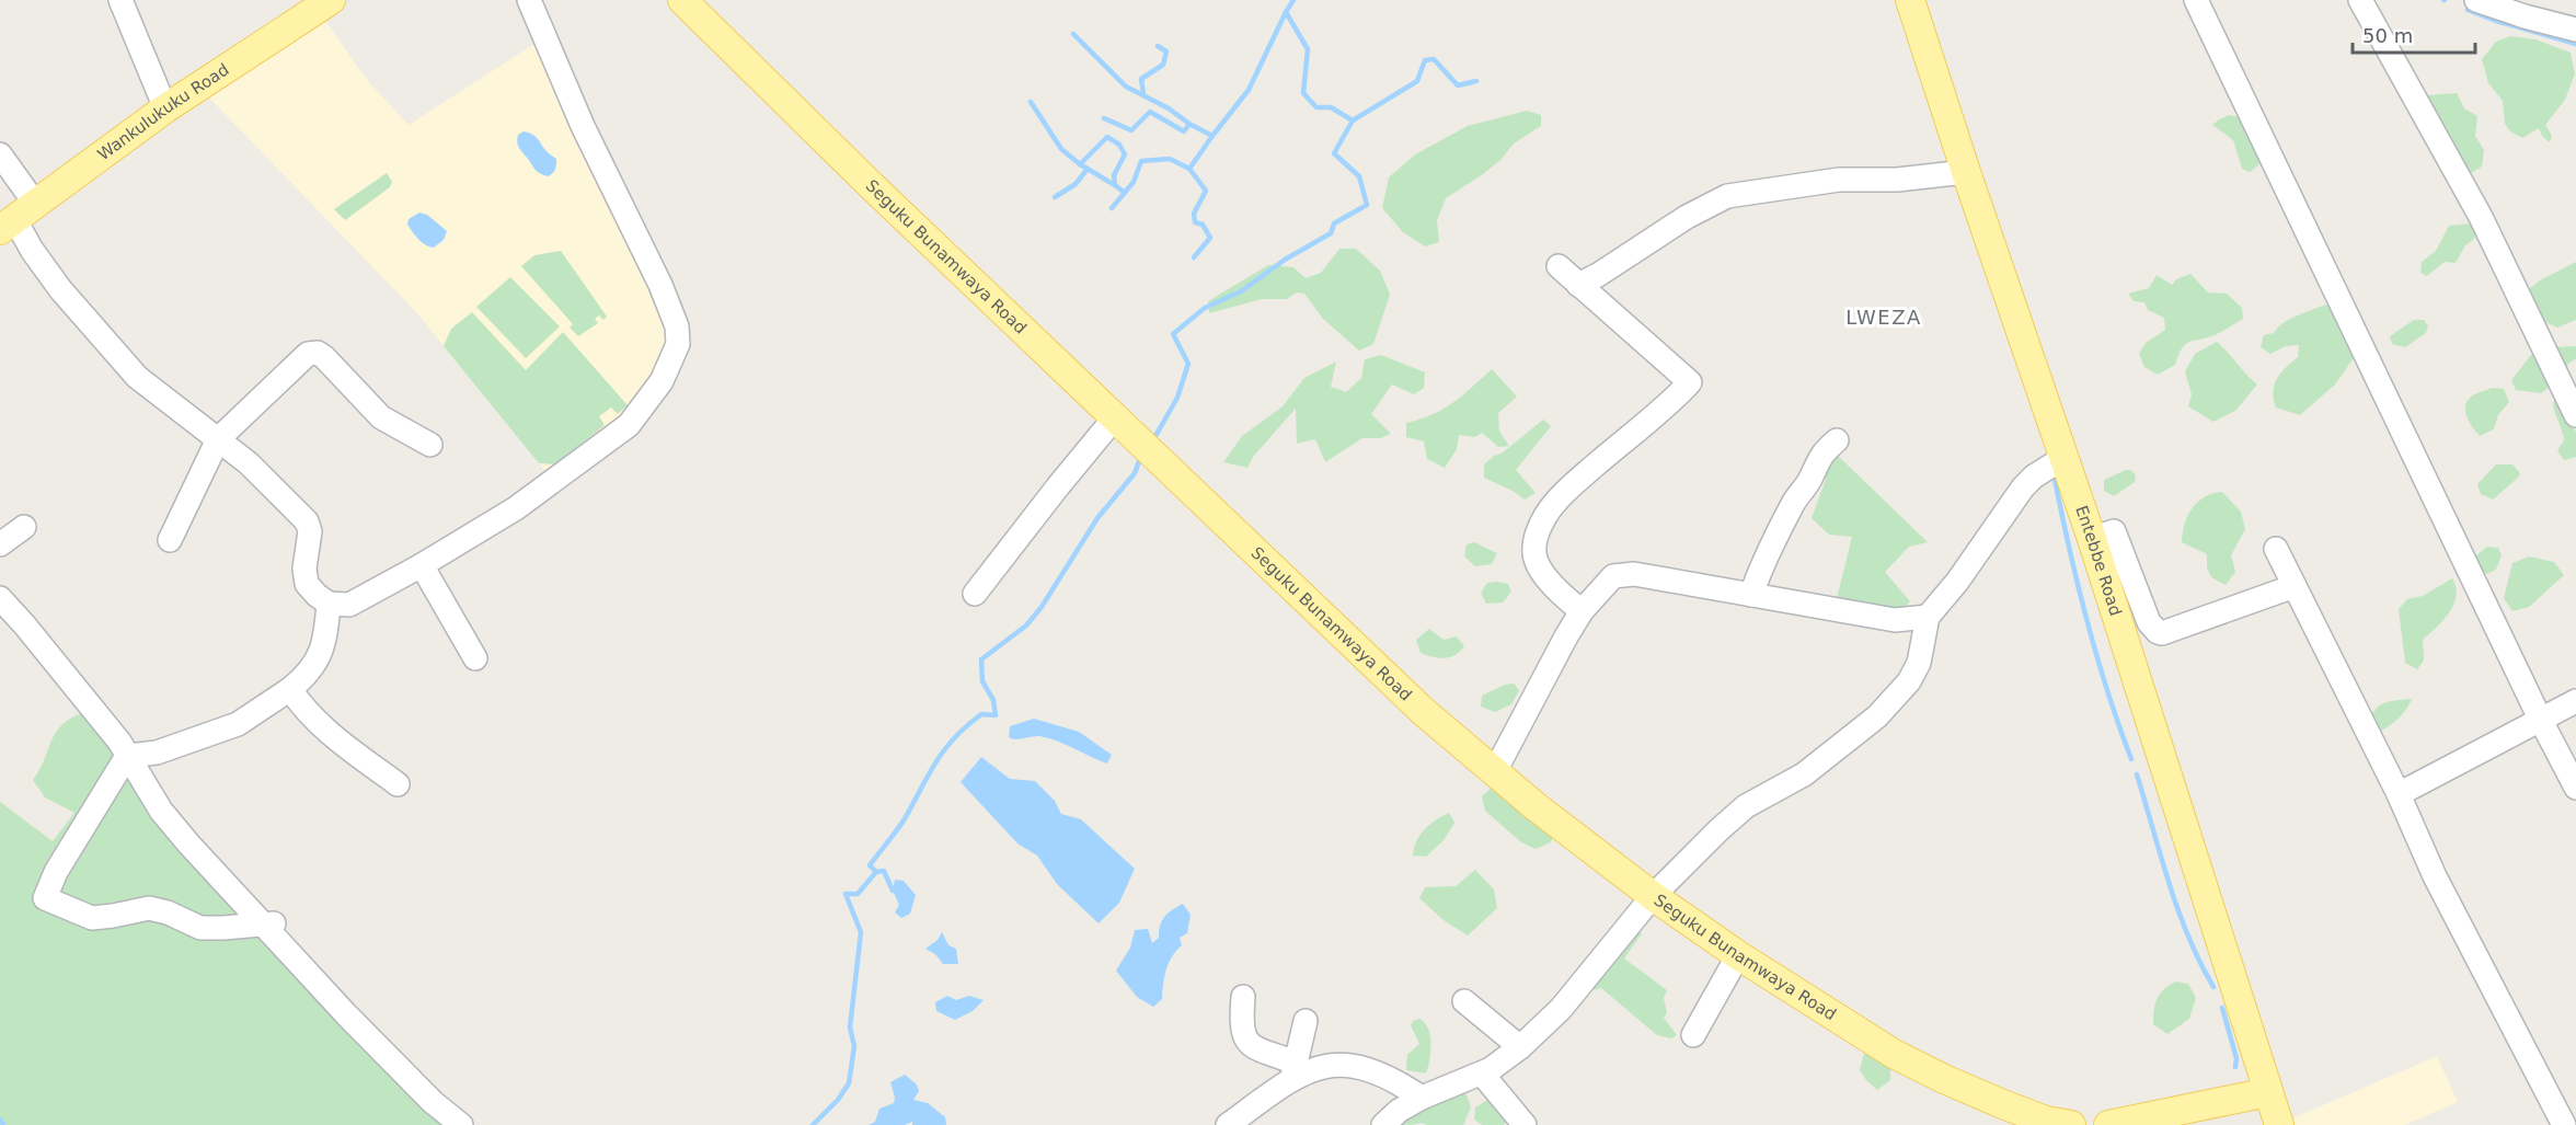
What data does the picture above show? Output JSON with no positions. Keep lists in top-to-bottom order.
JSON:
{
  "streets": {
    "main road": ["Wankulukuku Road", "Seguku Bunamwaya Road", "Entebbe Road"]
  },
  "districts": ["LWEZA"],
  "scale_bar": "50 m"
}
